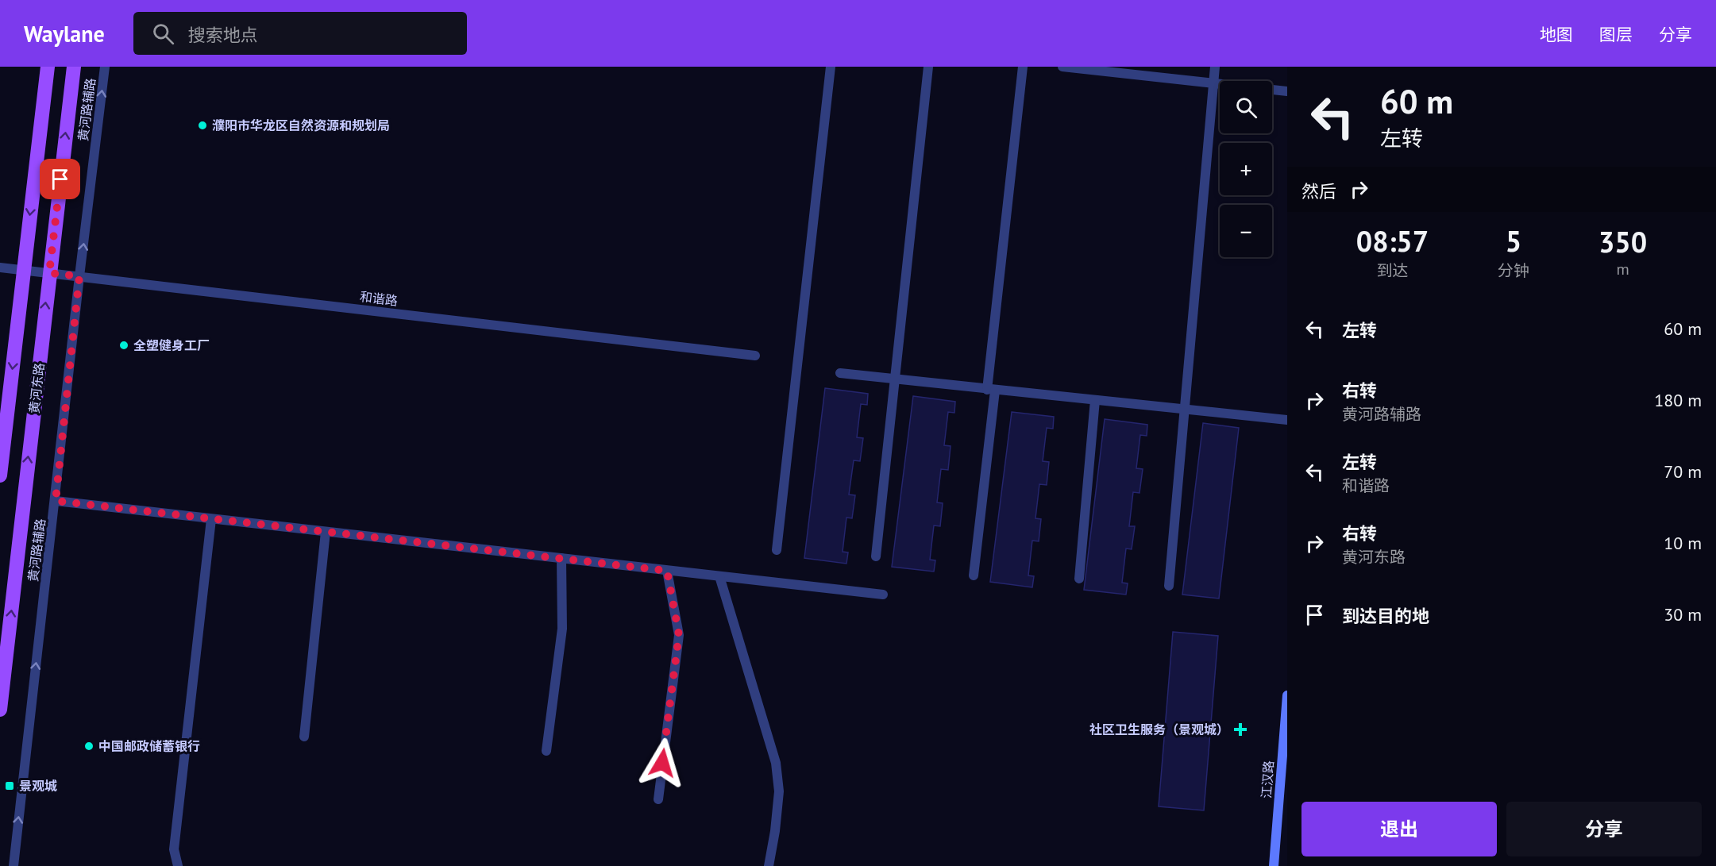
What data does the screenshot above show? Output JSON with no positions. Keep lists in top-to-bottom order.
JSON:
{
  "streets": {
    "main road": ["黄河东路"],
    "street": ["黄河路辅路", "和谐路", "江汉路"]
  },
  "crossings": [
    ["黄河路辅路", "和谐路"],
    ["和谐路", "黄河东路"]
  ],
  "one_way": ["黄河路辅路"],
  "places": {
    "other": ["濮阳市华龙区自然资源和规划局", "全塑健身工厂", "中国邮政储蓄银行"],
    "health": ["社区卫生服务（景观城）"],
    "transit": ["景观城"]
  },
  "page": {
    "header": "Waylane",
    "search": "搜索地点",
    "nav": ["地图", "图层", "分享"],
    "turn": ["60 m", "左转"],
    "map_buttons": ["+", "−"],
    "then": "然后",
    "eta": [
      "08:57",
      "到达",
      "5",
      "分钟",
      "350",
      "m"
    ],
    "list": [
      {
        "name": "左转",
        "value": "60 m"
      },
      {
        "name": "右转",
        "note": "黄河路辅路",
        "value": "180 m"
      },
      {
        "name": "左转",
        "note": "和谐路",
        "value": "70 m"
      },
      {
        "name": "右转",
        "note": "黄河东路",
        "value": "10 m"
      },
      {
        "name": "到达目的地",
        "value": "30 m"
      }
    ],
    "buttons": ["退出", "分享"]
  }
}
